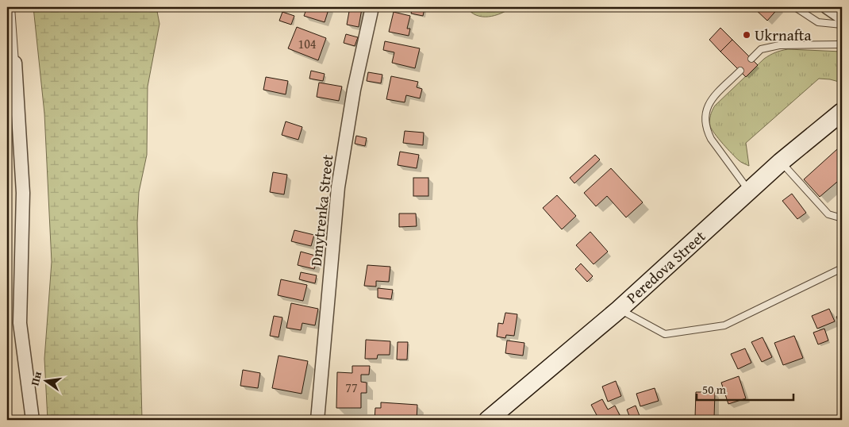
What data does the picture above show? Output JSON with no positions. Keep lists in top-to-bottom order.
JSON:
{
  "streets": {
    "street": ["Dmytrenka Street", "Peredova Street"]
  },
  "places": ["Ukrnafta"],
  "house_numbers": ["104", "77"],
  "scale_bar": "50 m",
  "north": "left"
}
